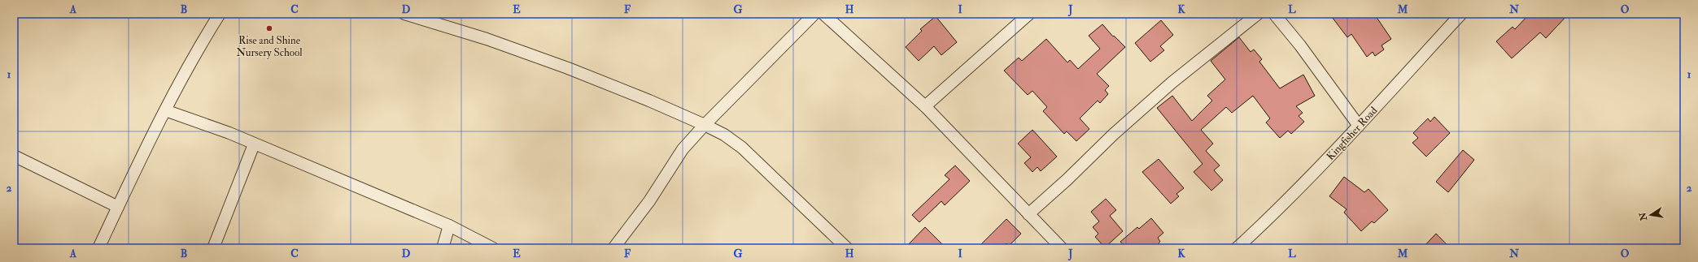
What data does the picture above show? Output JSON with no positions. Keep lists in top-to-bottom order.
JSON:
{
  "streets": {
    "street": ["Kingfisher Road"]
  },
  "places": ["Rise and Shine Nursery School"],
  "north": "left",
  "grid": {
    "columns": [
      "A",
      "B",
      "C",
      "D",
      "E",
      "F",
      "G",
      "H",
      "I",
      "J",
      "K",
      "L",
      "M",
      "N",
      "O"
    ],
    "rows": ["1", "2"]
  }
}
